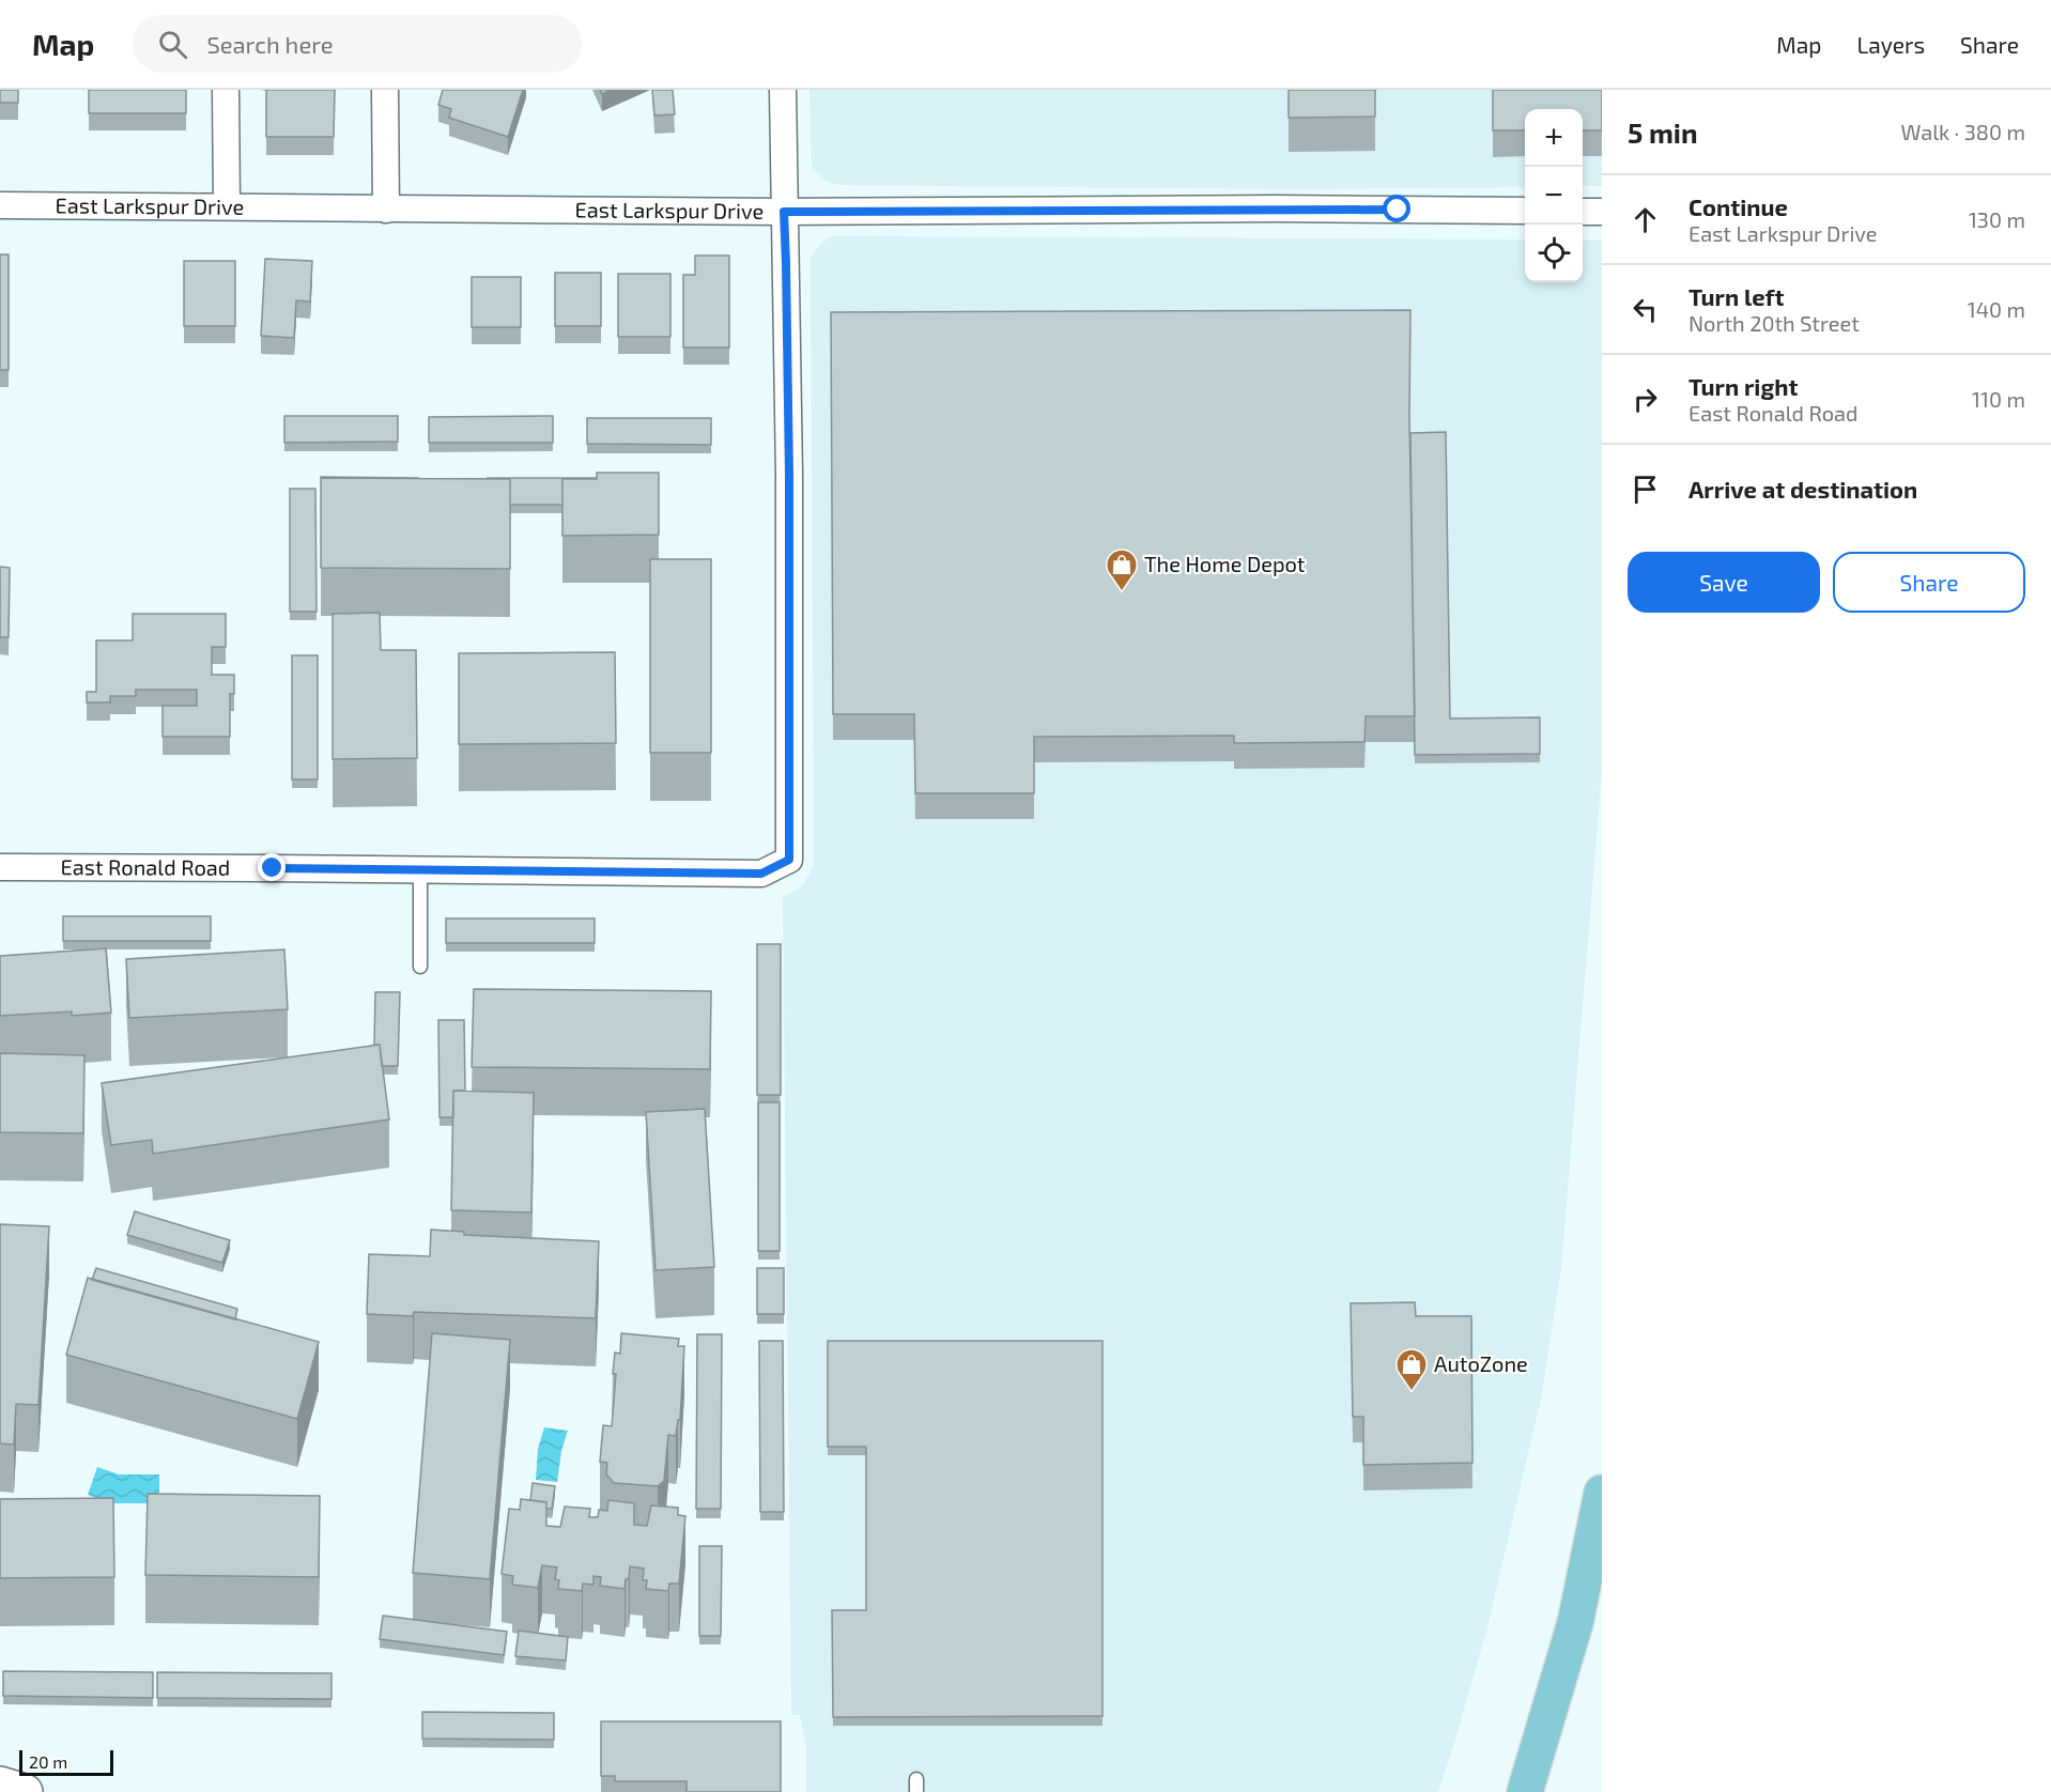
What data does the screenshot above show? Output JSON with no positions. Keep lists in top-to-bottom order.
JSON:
{
  "streets": {
    "street": ["East Larkspur Drive", "East Ronald Road"]
  },
  "crossings": [
    ["East Larkspur Drive", "East Ronald Road"]
  ],
  "places": {
    "shop": ["The Home Depot", "AutoZone"]
  },
  "scale_bar": "20 m",
  "page": {
    "header": "Map",
    "search": "Search here",
    "nav": ["Map", "Layers", "Share"],
    "heading": ["5 min", "Walk · 380 m"],
    "map_buttons": ["+", "−"],
    "list": [
      ["Continue", "East Larkspur Drive", "130 m"],
      ["Turn left", "North 20th Street", "140 m"],
      ["Turn right", "East Ronald Road", "110 m"],
      "Arrive at destination"
    ],
    "buttons": ["Save", "Share"],
    "scale": "20 m"
  }
}
